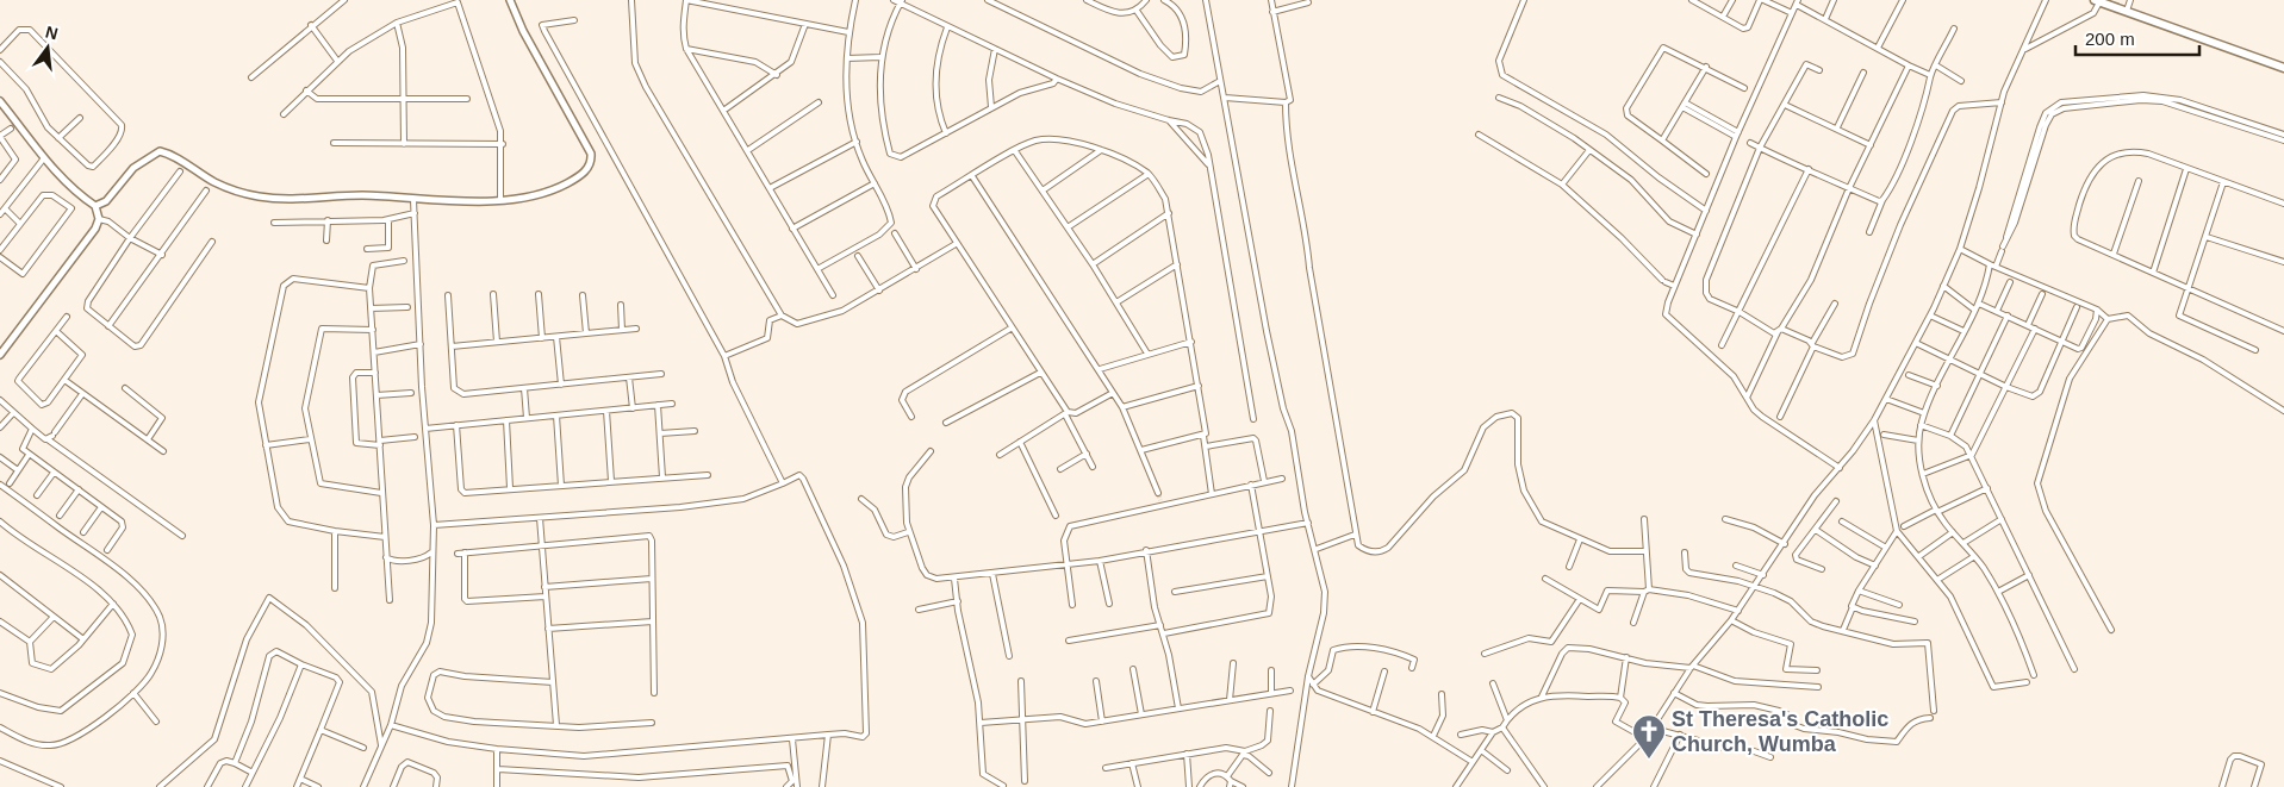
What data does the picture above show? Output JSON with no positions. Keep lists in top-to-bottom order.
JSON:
{
  "places": {
    "church": ["St Theresa's Catholic Church, Wumba"]
  },
  "scale_bar": "200 m",
  "north": "top"
}
